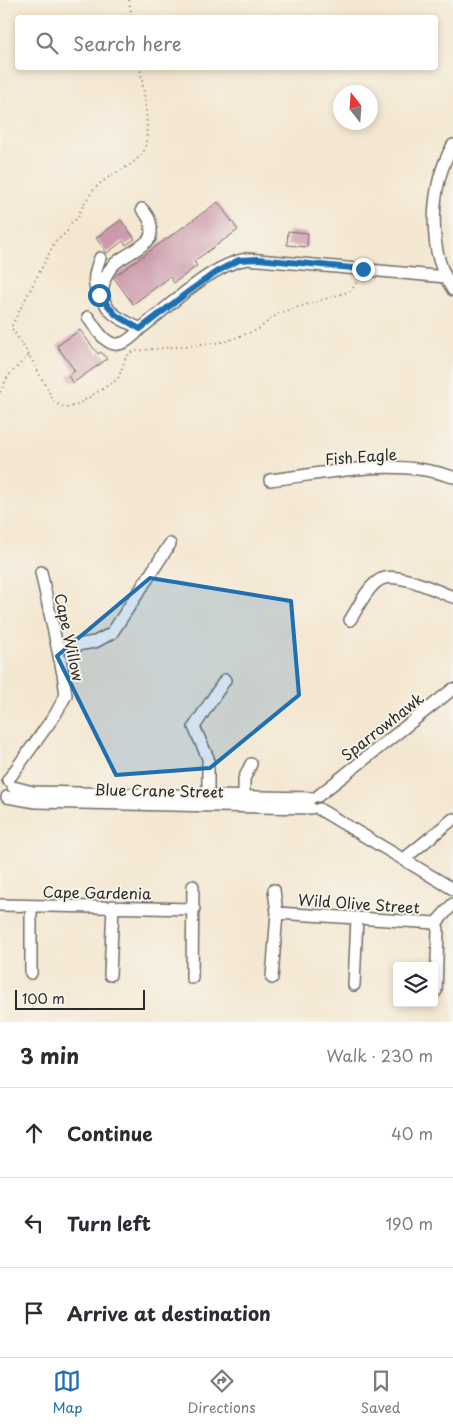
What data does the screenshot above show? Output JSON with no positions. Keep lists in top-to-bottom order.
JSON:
{
  "streets": {
    "street": [
      "Fish Eagle",
      "Cape Willow",
      "Sparrowhawk",
      "Blue Crane Street",
      "Cape Gardenia",
      "Wild Olive Street"
    ]
  },
  "crossings": [
    ["Cape Willow", "Blue Crane Street"],
    ["Sparrowhawk", "Blue Crane Street"]
  ],
  "scale_bar": "100 m",
  "north": "top",
  "page": {
    "search": "Search here",
    "scale": "100 m",
    "heading": ["3 min", "Walk · 230 m"],
    "list": [
      ["Continue", "40 m"],
      ["Turn left", "190 m"],
      "Arrive at destination"
    ],
    "nav": ["Map", "Directions", "Saved"]
  }
}
